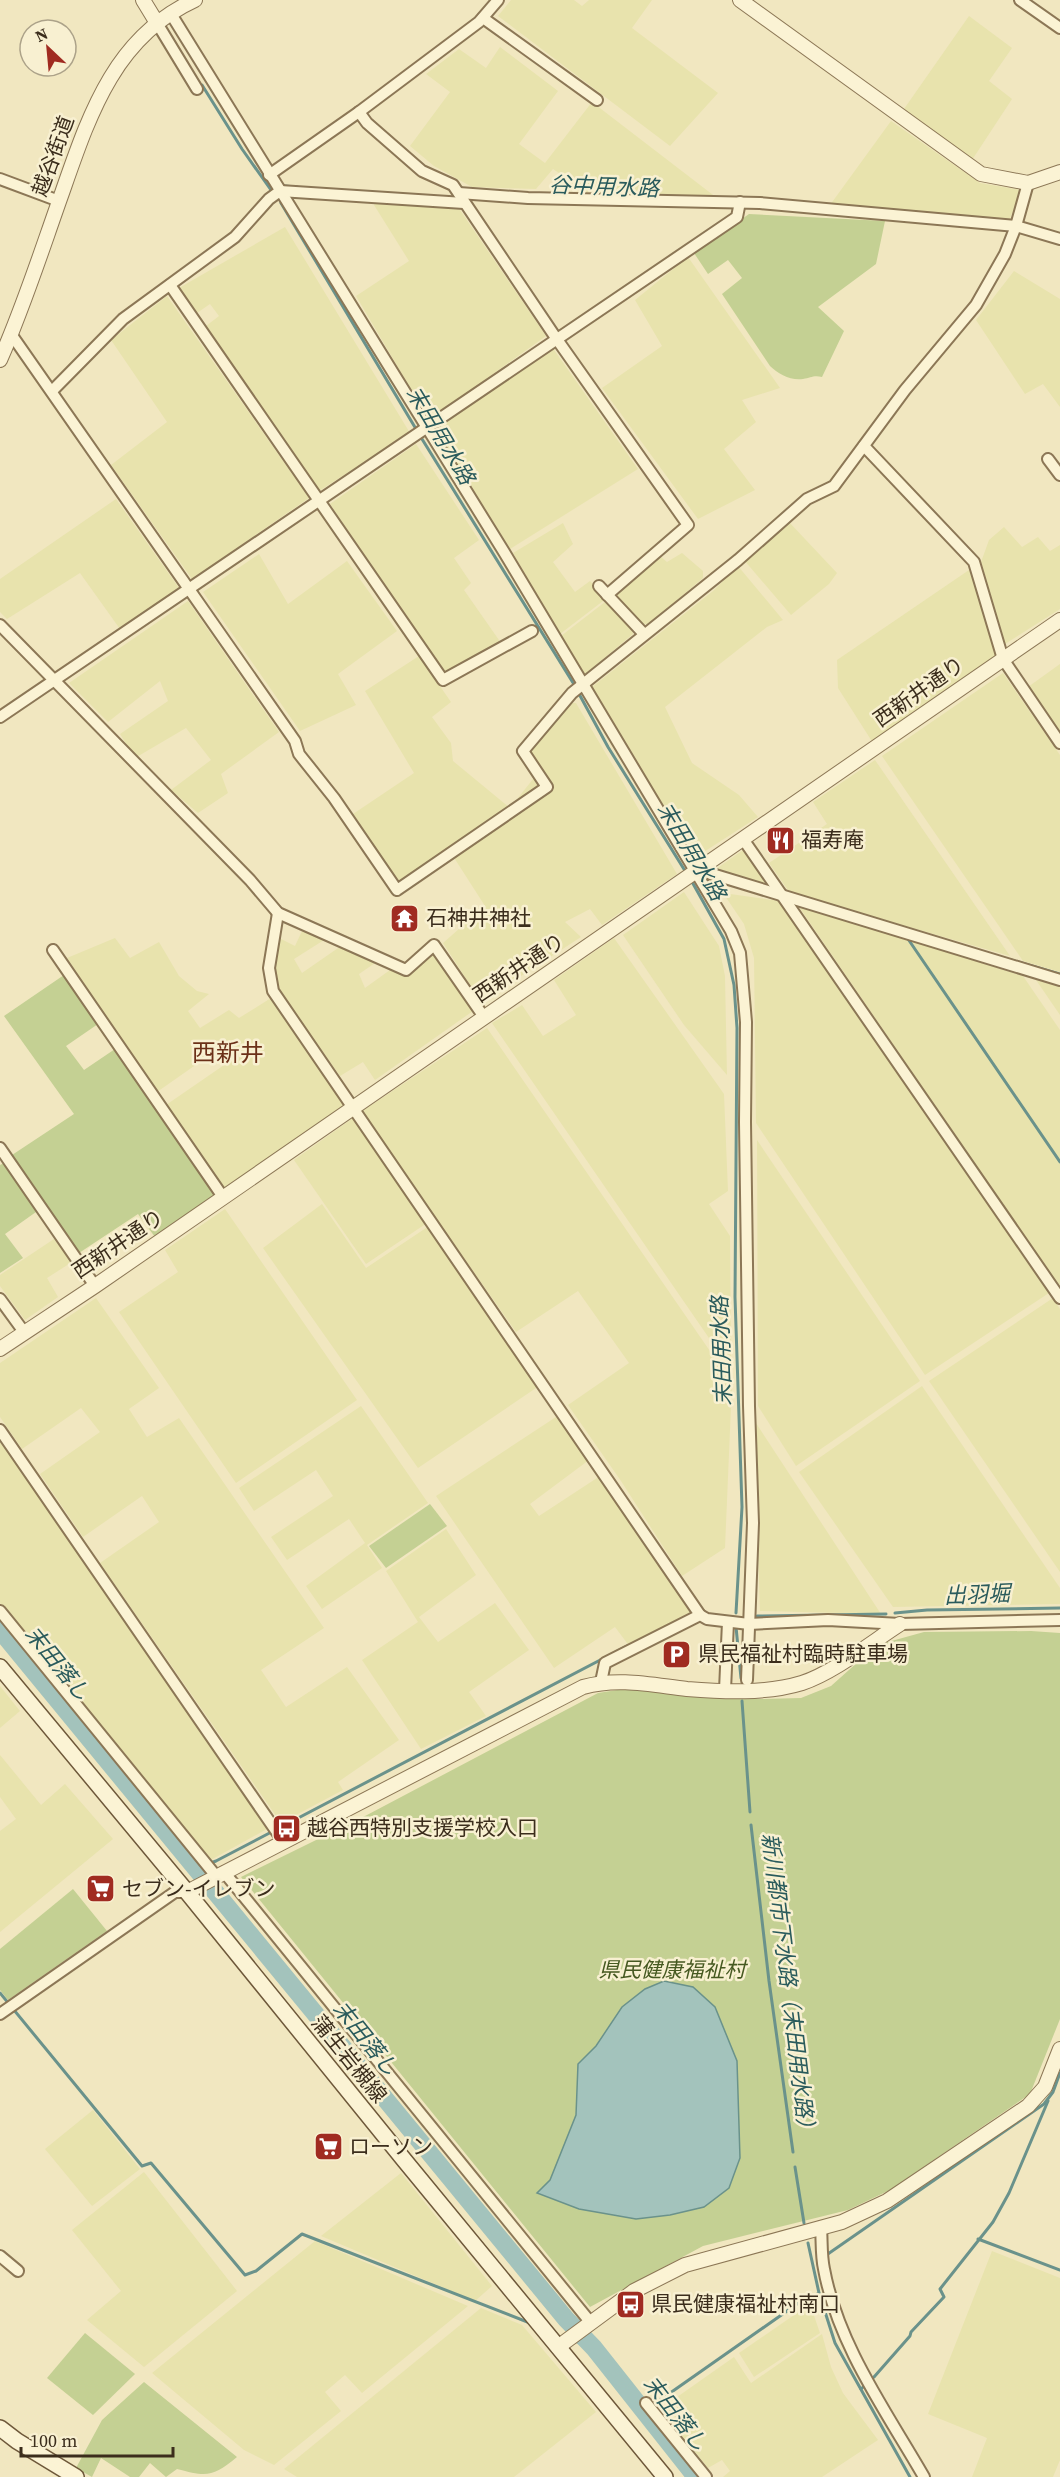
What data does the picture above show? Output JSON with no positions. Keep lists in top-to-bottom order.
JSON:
{
  "streets": {
    "main road": ["蒲生岩槻線"],
    "street": ["越谷街道", "西新井通り"]
  },
  "districts": ["西新井"],
  "water": [
    "谷中用水路",
    "末田用水路",
    "出羽堀",
    "末田落し",
    "新川都市下水路（末田用水路）"
  ],
  "parks": ["県民健康福祉村"],
  "places": {
    "restaurant": ["福寿庵"],
    "temple": ["石神井神社"],
    "parking": ["県民福祉村臨時駐車場"],
    "bus stop": ["越谷西特別支援学校入口", "県民健康福祉村南口"],
    "supermarket": ["セブン-イレブン", "ローソン"]
  },
  "scale_bar": "100 m",
  "north": "top left"
}
